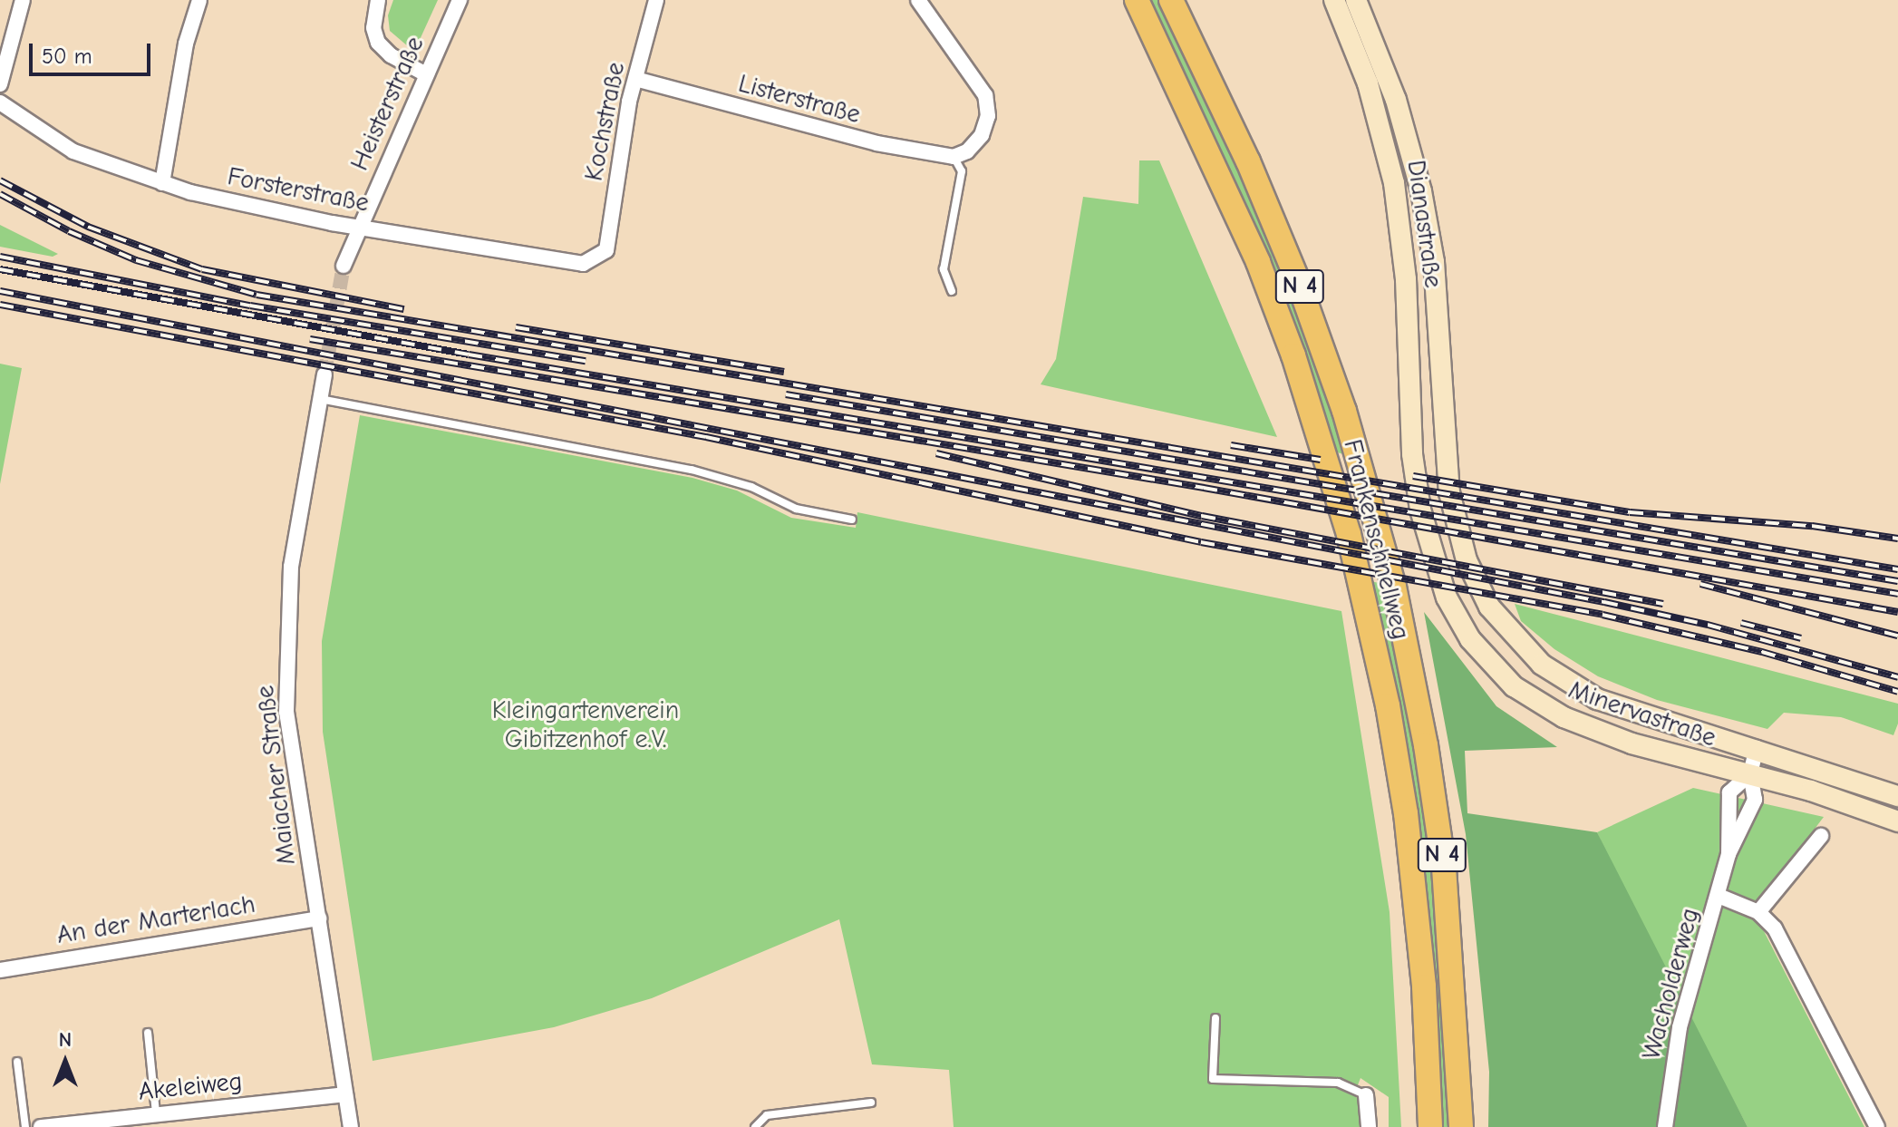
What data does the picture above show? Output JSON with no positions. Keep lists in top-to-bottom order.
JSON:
{
  "streets": {
    "highway": ["N 4", "Frankenschnellweg"],
    "main road": ["Dianastraße", "Minervastraße"],
    "street": [
      "Listerstraße",
      "Heisterstraße",
      "Kochstraße",
      "Forsterstraße",
      "Maiacher Straße",
      "An der Marterlach",
      "Wacholderweg",
      "Akeleiweg"
    ]
  },
  "crossings": [
    ["Listerstraße", "Kochstraße"],
    ["Heisterstraße", "Forsterstraße"],
    ["Kochstraße", "Forsterstraße"],
    ["Dianastraße", "Minervastraße"],
    ["Minervastraße", "Wacholderweg"],
    ["Maiacher Straße", "An der Marterlach"],
    ["Maiacher Straße", "Akeleiweg"]
  ],
  "parks": ["Kleingartenverein Gibitzenhof e.V."],
  "scale_bar": "50 m",
  "north": "top"
}
